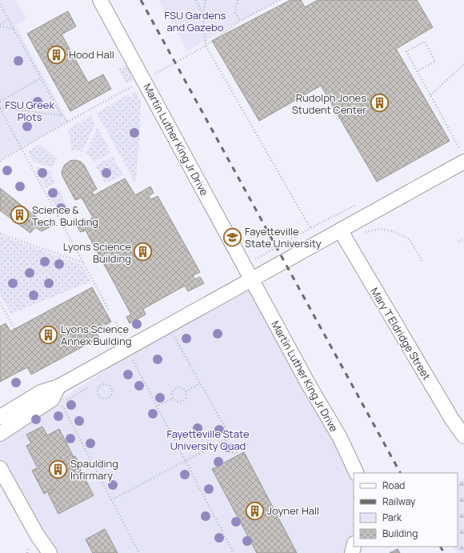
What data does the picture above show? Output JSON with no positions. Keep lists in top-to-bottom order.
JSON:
{
  "streets": {
    "street": ["Martin Luther King Jr Drive", "Mary T Eldridge Street"]
  },
  "parks": ["FSU Gardens and Gazebo", "FSU Greek Plots", "Fayetteville State University Quad"],
  "places": {
    "building": [
      "Hood Hall",
      "Rudolph Jones Student Center",
      "Science & Tech. Building",
      "Lyons Science Building",
      "Lyons Science Annex Building",
      "Spaulding Infirmary",
      "Joyner Hall"
    ],
    "school or university": ["Fayetteville State University"]
  },
  "legend": [
    "Road",
    "Railway",
    "Park",
    "Building"
  ]
}
